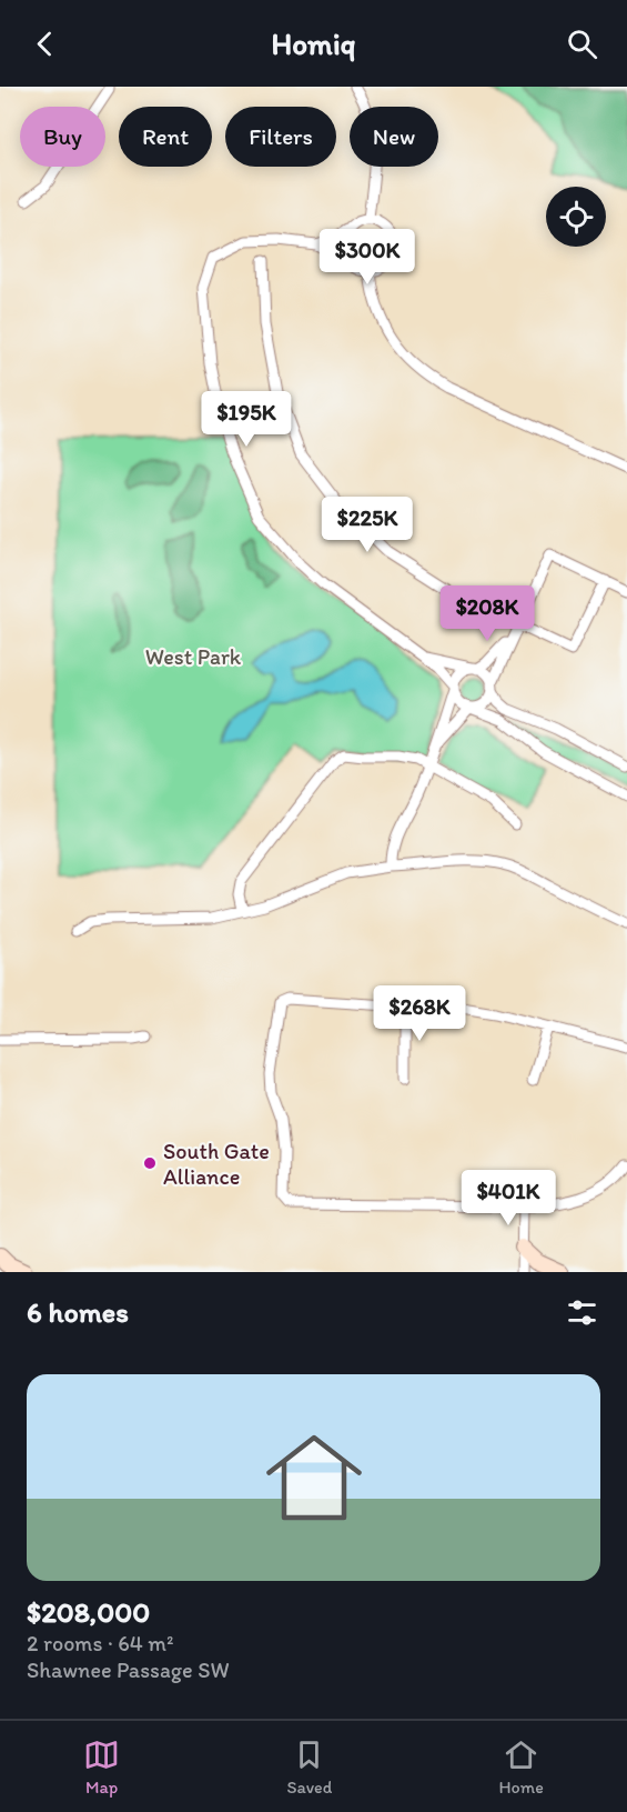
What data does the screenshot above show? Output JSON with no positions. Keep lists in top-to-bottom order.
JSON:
{
  "parks": ["West Park"],
  "places": ["South Gate Alliance"],
  "page": {
    "header": "Homiq",
    "chip": [
      "Buy",
      "Rent",
      "Filters",
      "New"
    ],
    "price": [
      "$300K",
      "$195K",
      "$225K",
      "$208K",
      "$268K",
      "$401K"
    ],
    "heading": "6 homes",
    "list": [
      {
        "name": "$208,000",
        "note": "2 rooms · 64 m² · Shawnee Passage SW"
      }
    ],
    "tabs": ["Map", "Saved", "Home"]
  }
}
